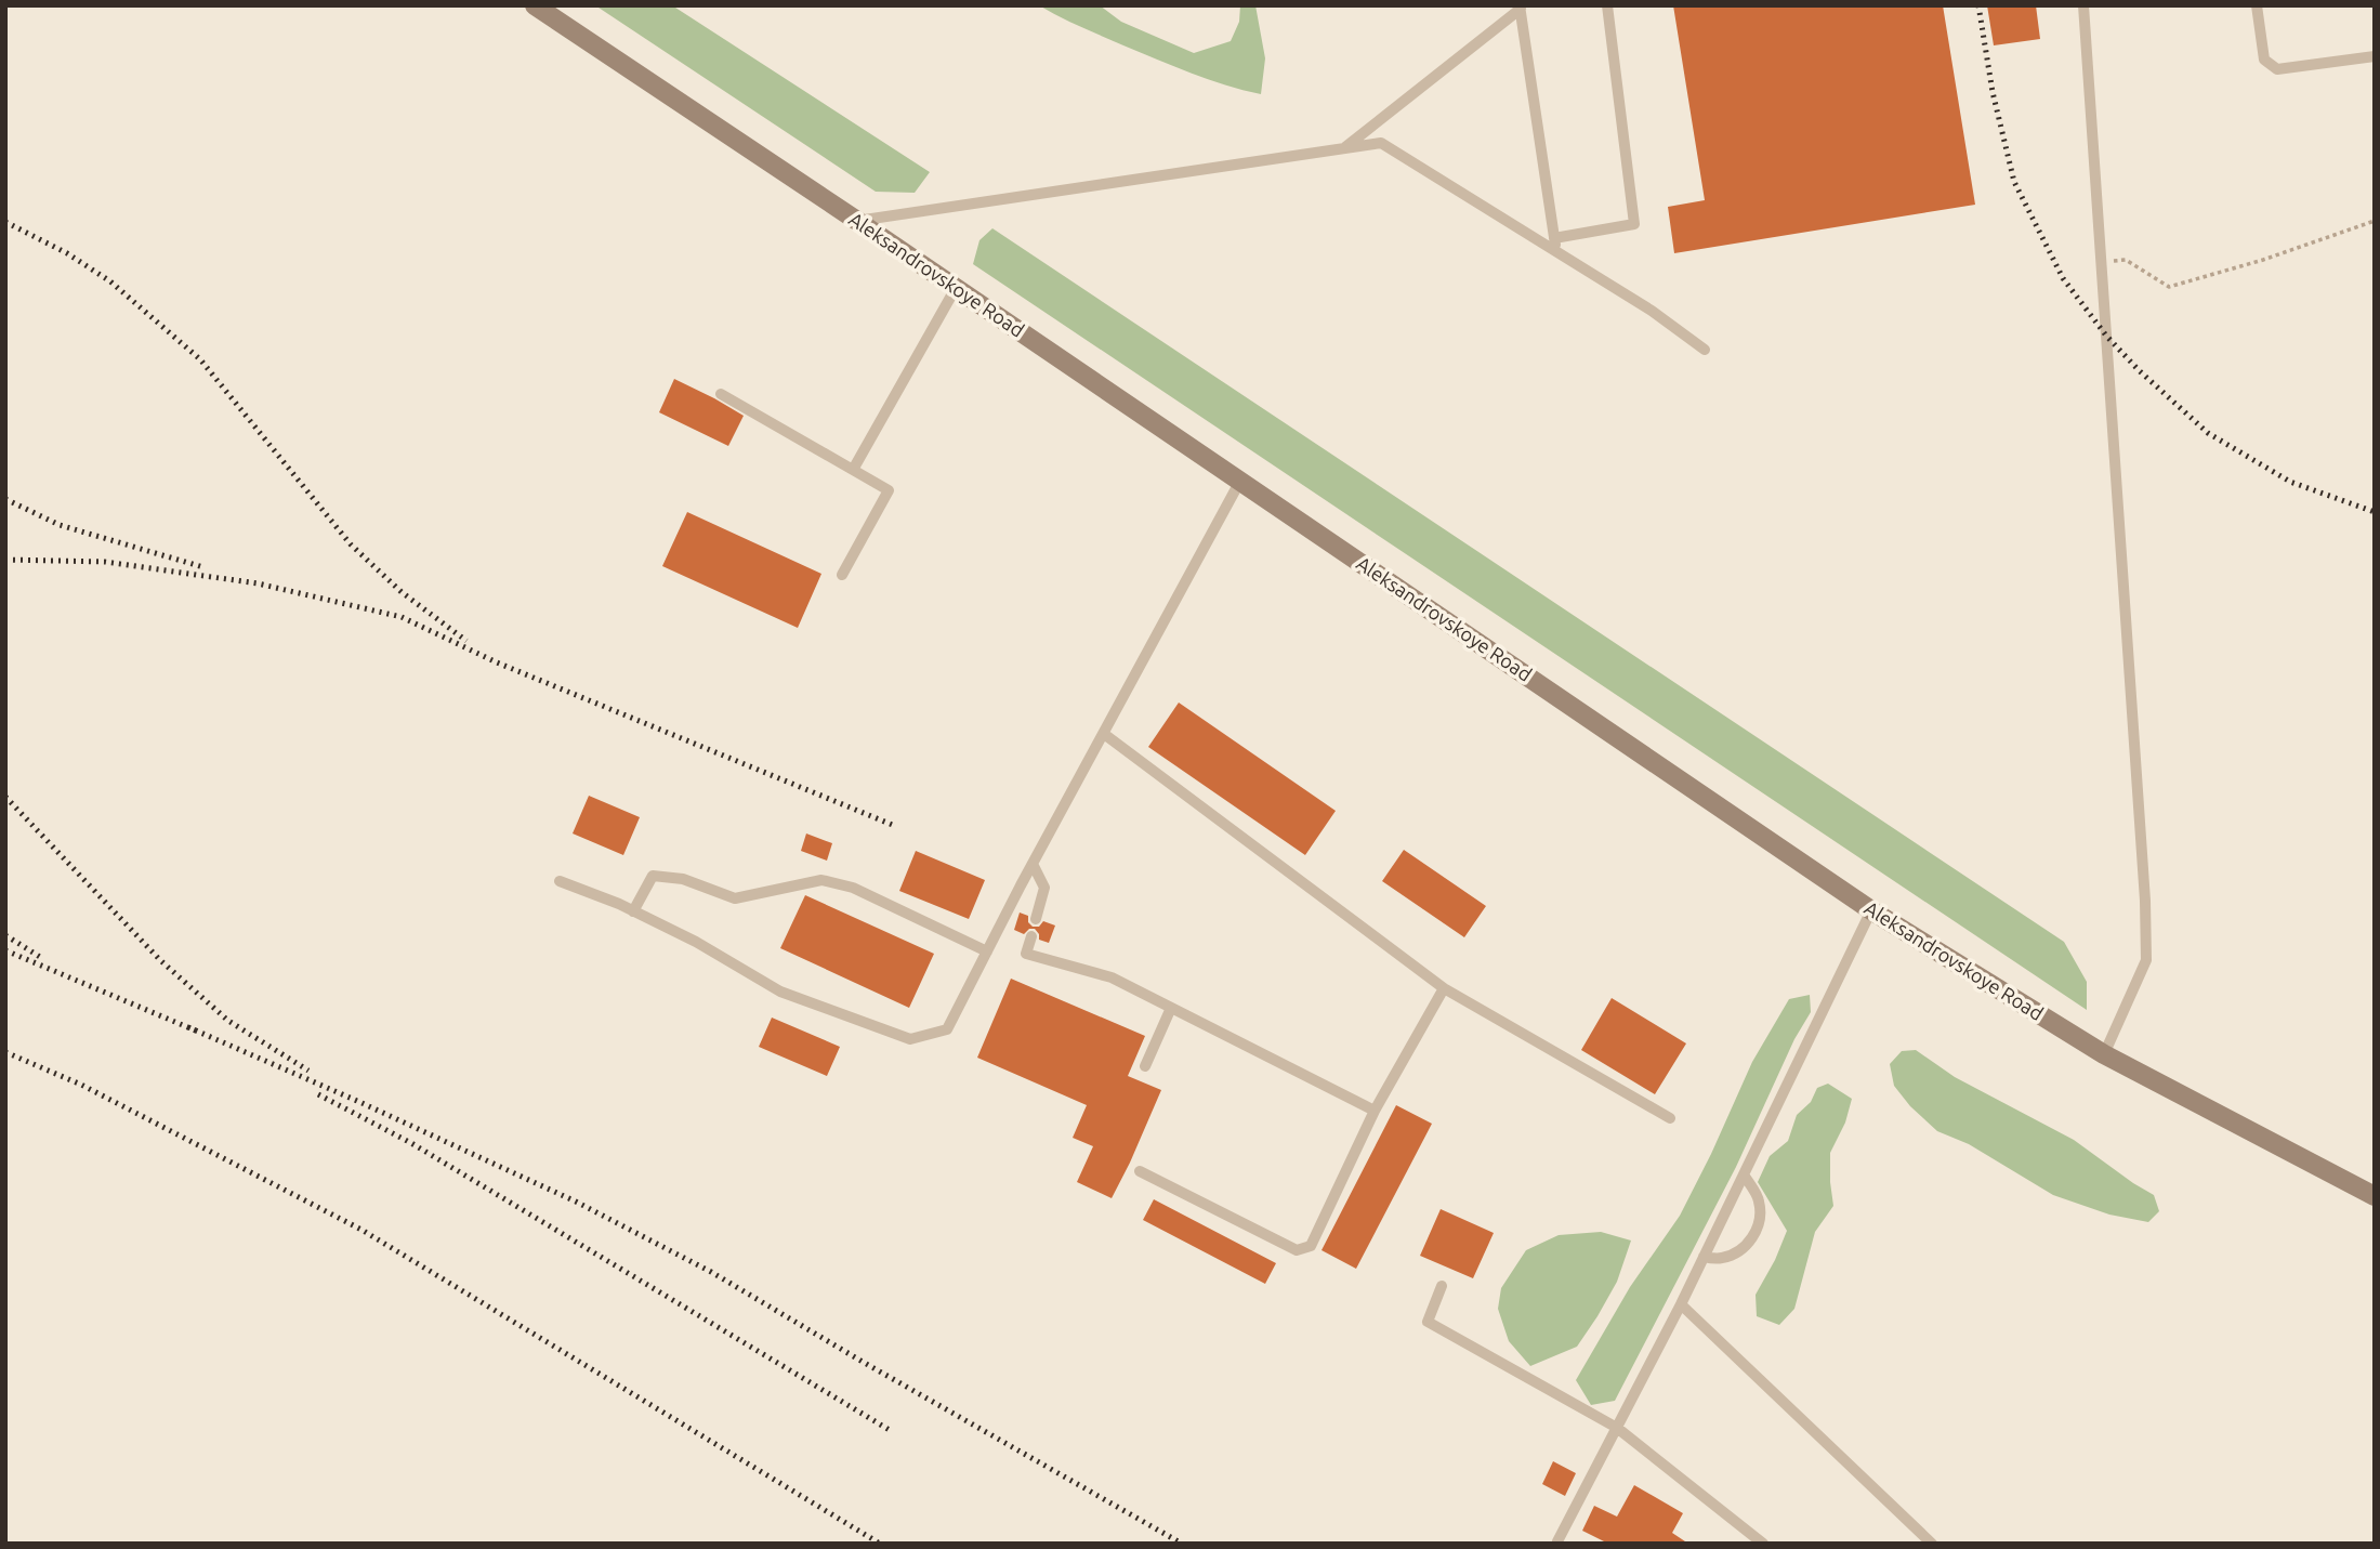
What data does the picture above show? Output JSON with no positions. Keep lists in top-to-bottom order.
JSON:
{
  "streets": {
    "main road": ["Aleksandrovskoye Road"]
  }
}
